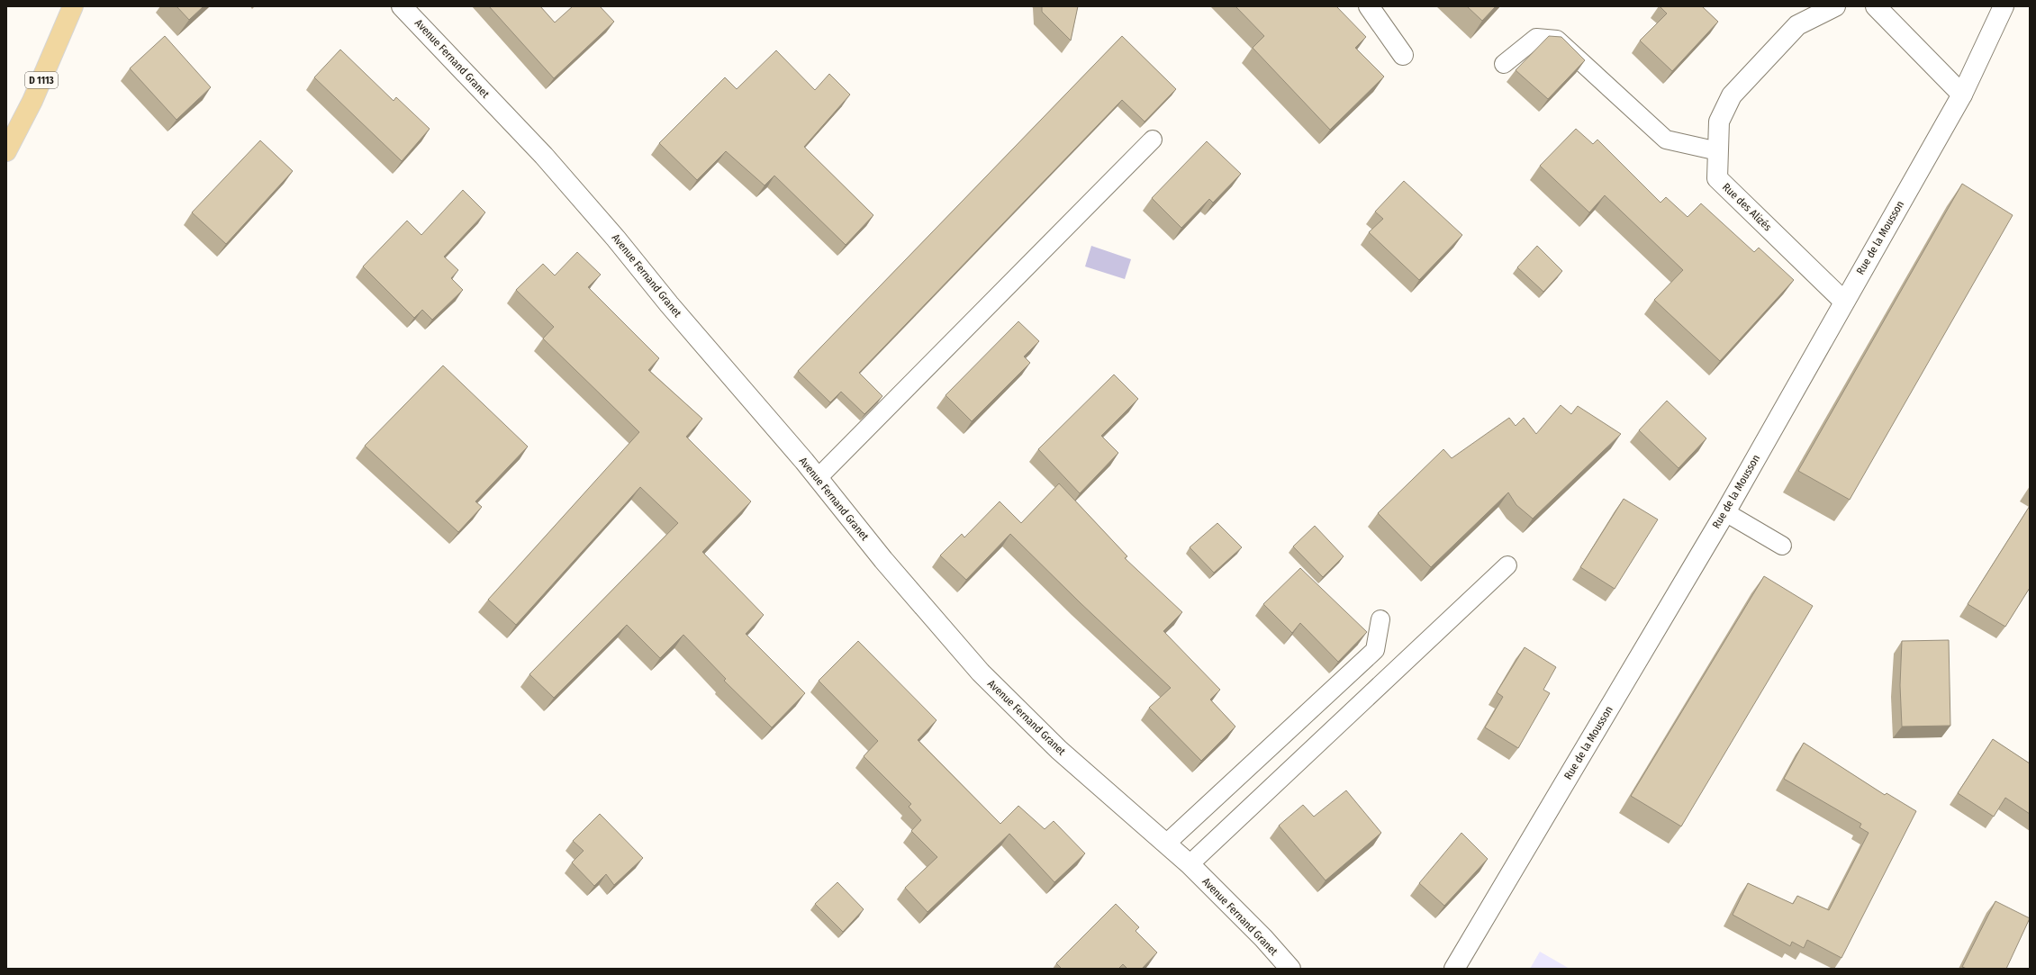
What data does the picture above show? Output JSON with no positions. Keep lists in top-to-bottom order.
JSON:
{
  "streets": {
    "main road": ["D 1113"],
    "street": ["Avenue Fernand Granet", "Rue des Alizés", "Rue de la Mousson"]
  },
  "crossings": [
    ["Rue des Alizés", "Rue de la Mousson"]
  ]
}
